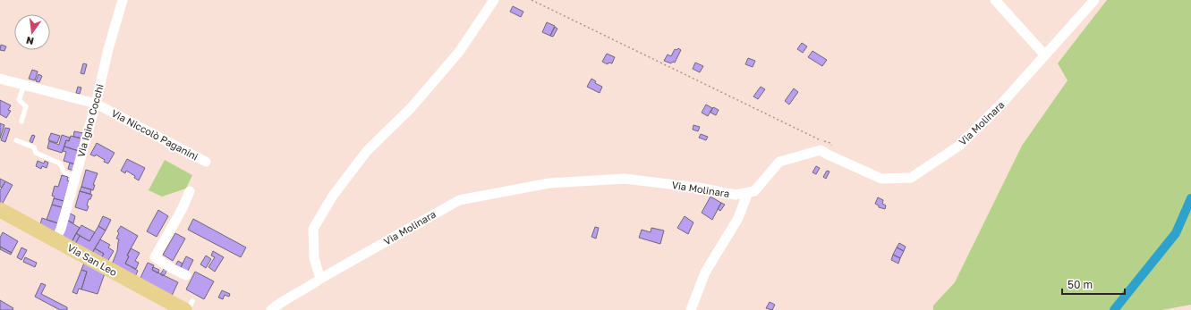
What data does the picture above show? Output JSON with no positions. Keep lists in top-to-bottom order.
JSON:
{
  "streets": {
    "main road": ["Via San Leo"],
    "street": ["Via Igino Cocchi", "Via Molinara", "Via Niccolò Paganini"]
  },
  "crossings": [
    ["Via Igino Cocchi", "Via Niccolò Paganini"],
    ["Via Igino Cocchi", "Via San Leo"]
  ],
  "scale_bar": "50 m",
  "north": "bottom"
}
